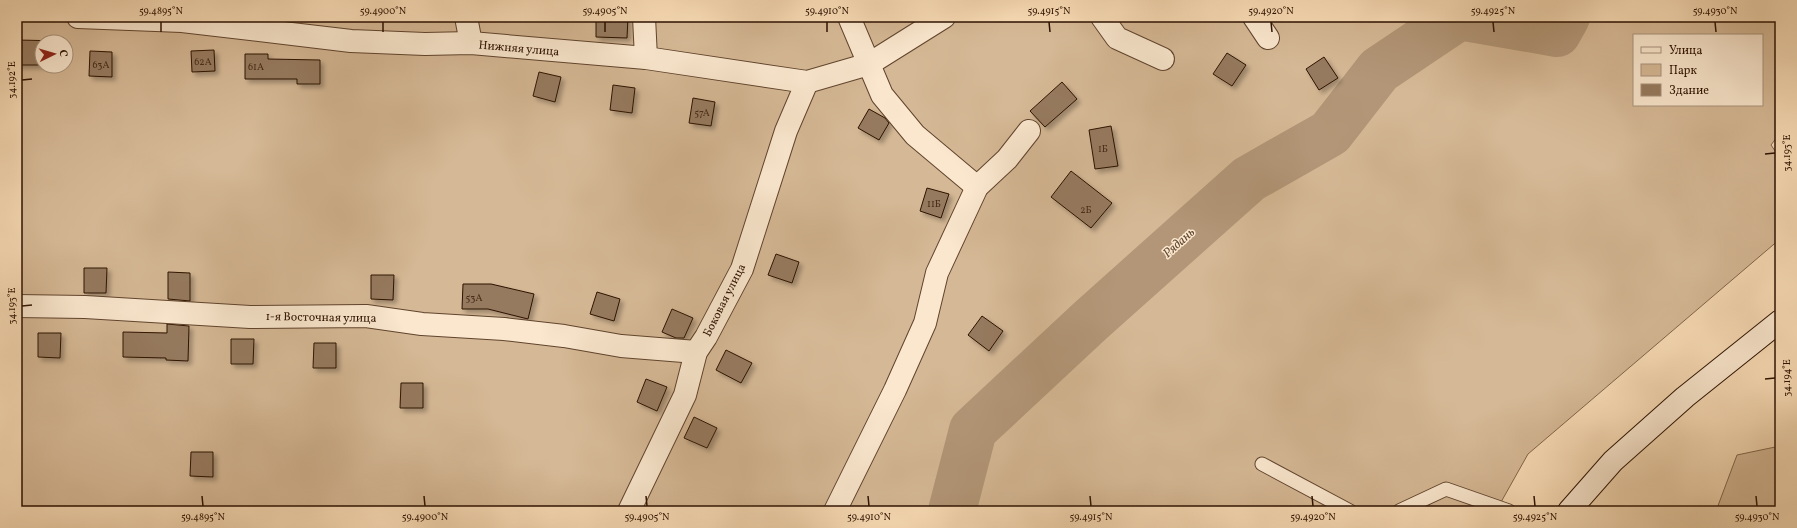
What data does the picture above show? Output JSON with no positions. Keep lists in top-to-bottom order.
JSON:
{
  "streets": {
    "street": ["Нижняя улица", "Боковая улица", "1-я Восточная улица"]
  },
  "crossings": [
    ["Нижняя улица", "Боковая улица"],
    ["Боковая улица", "1-я Восточная улица"]
  ],
  "water": ["Рядань"],
  "house_numbers": [
    "62А",
    "63А",
    "61А",
    "57А",
    "1Б",
    "11Б",
    "2Б",
    "53А"
  ],
  "legend": ["Улица", "Парк", "Здание"],
  "north": "right",
  "coordinates": [
    "59.4895°N",
    "59.4900°N",
    "59.4905°N",
    "59.4910°N",
    "59.4915°N",
    "59.4920°N",
    "59.4925°N",
    "59.4930°N",
    "34.192°E",
    "34.193°E",
    "34.194°E"
  ]
}
